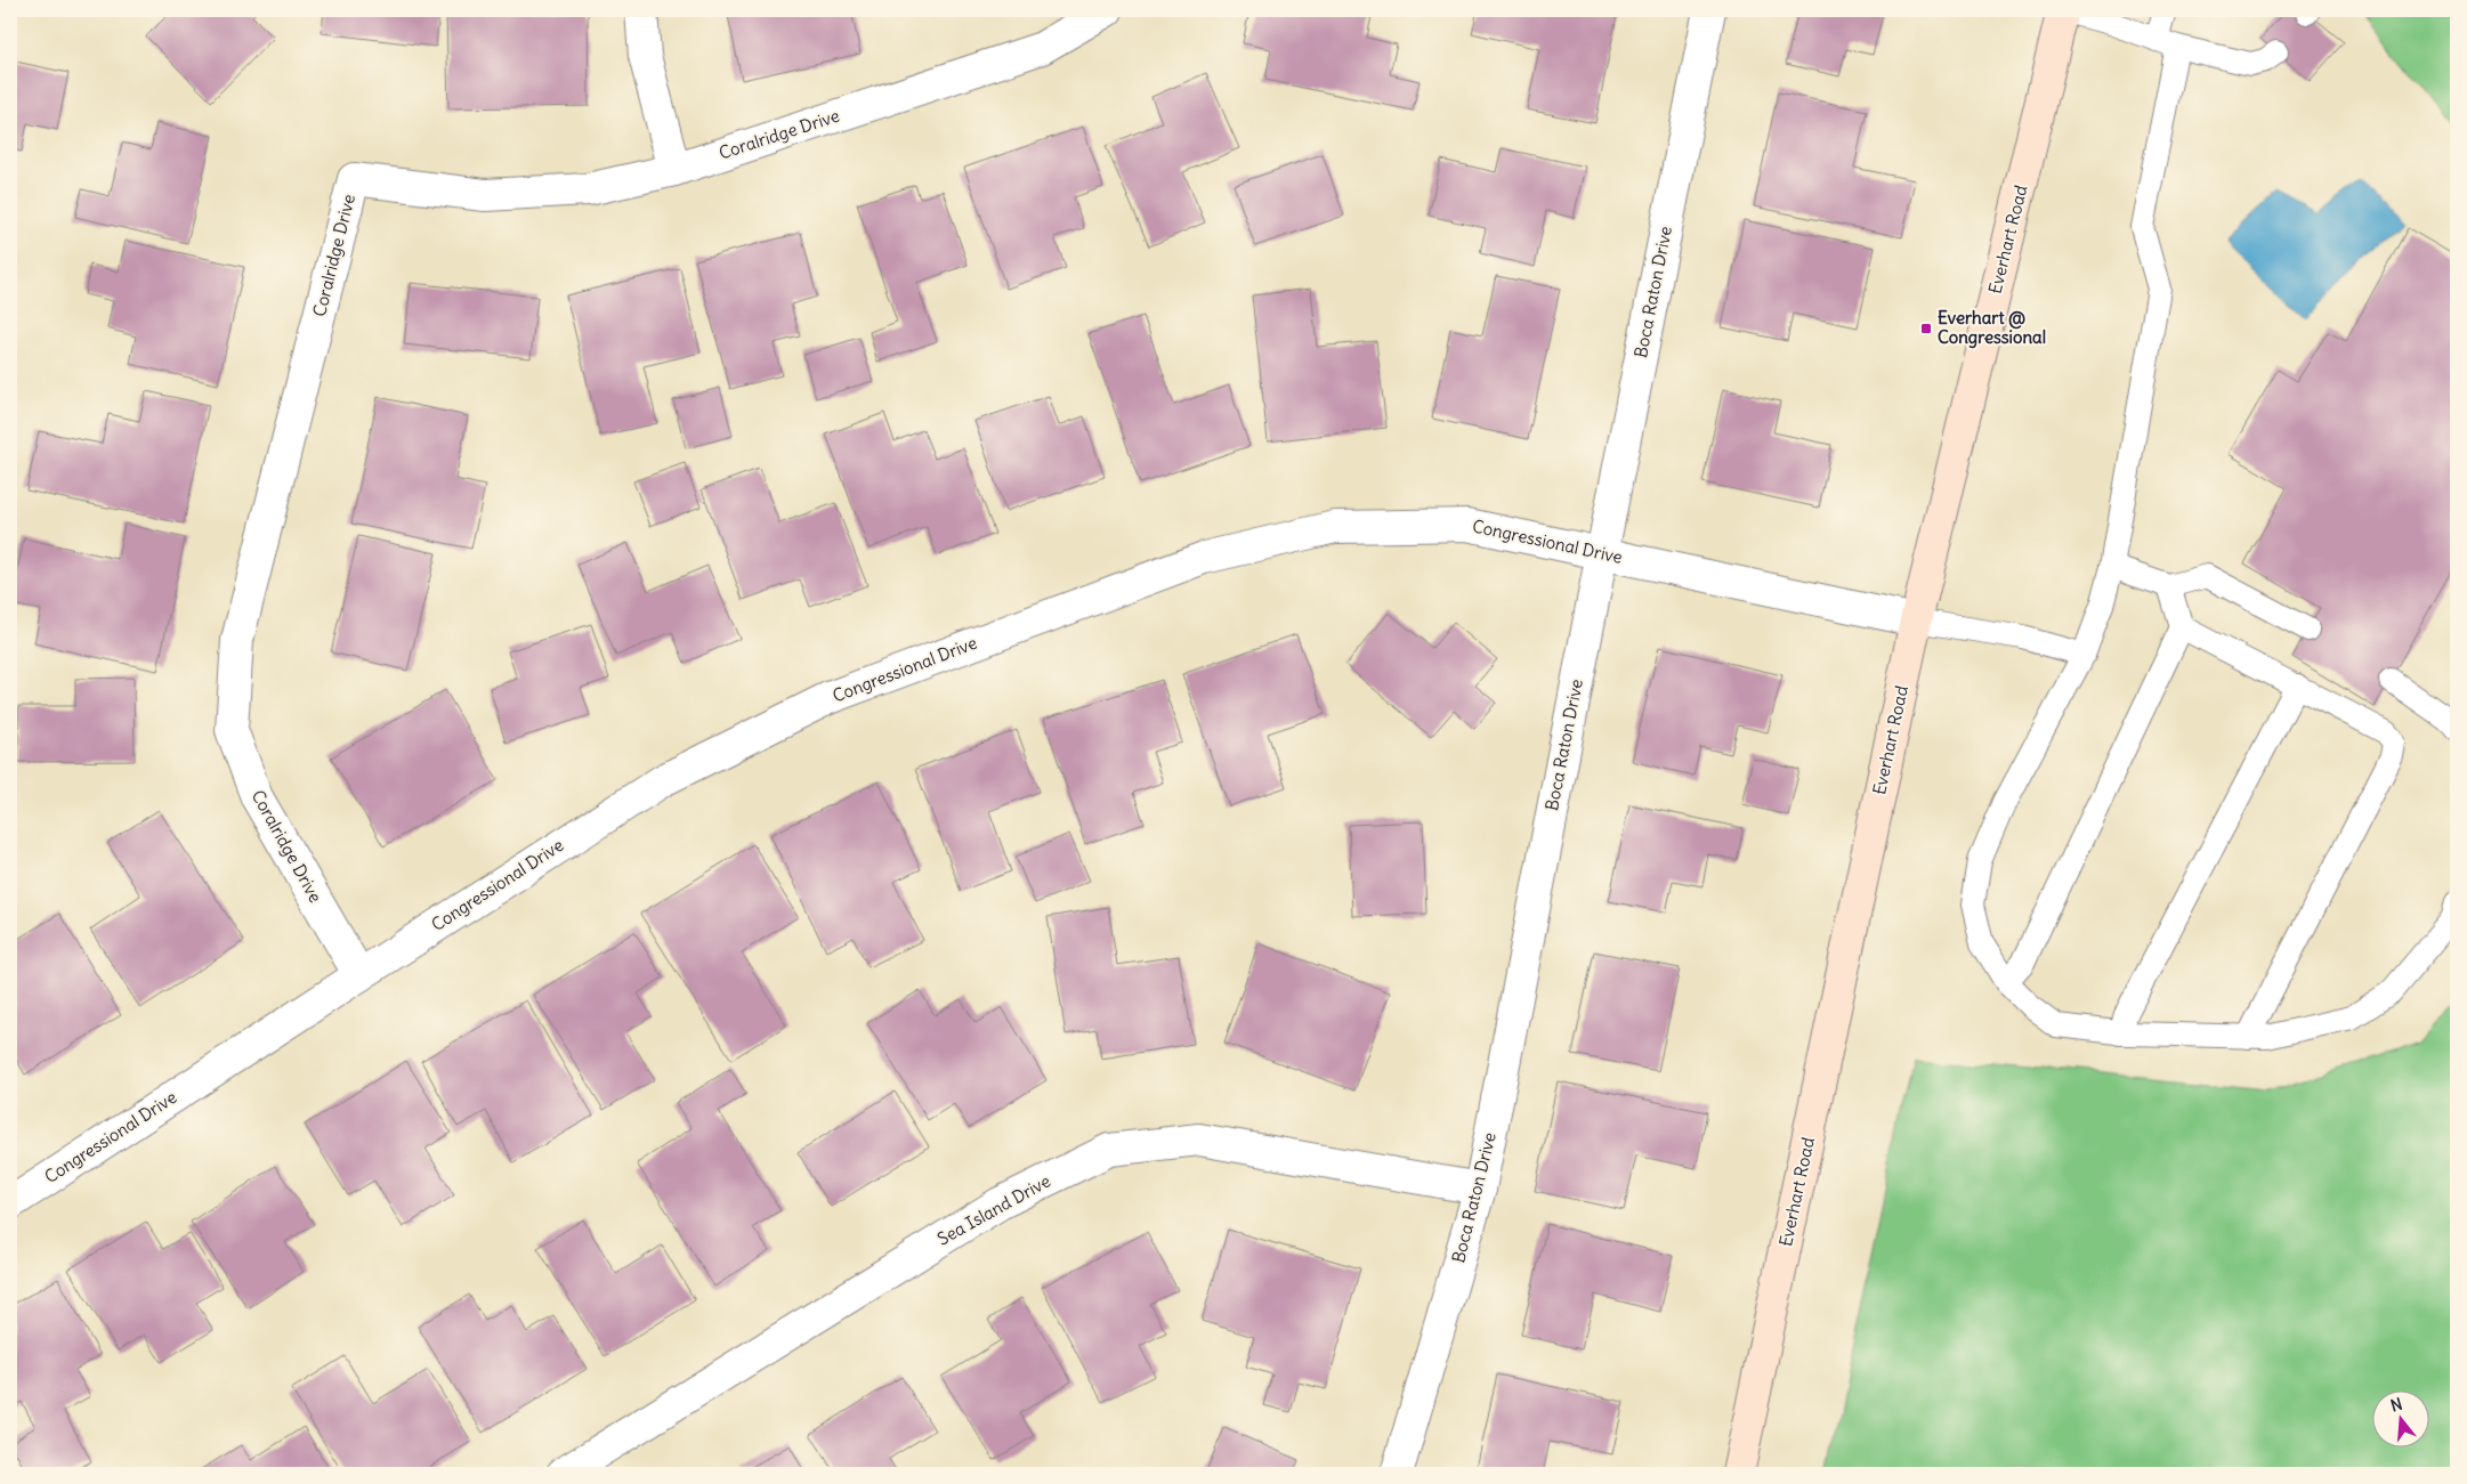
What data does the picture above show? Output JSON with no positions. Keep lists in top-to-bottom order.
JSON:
{
  "streets": {
    "main road": ["Everhart Road"],
    "street": [
      "Coralridge Drive",
      "Boca Raton Drive",
      "Congressional Drive",
      "Sea Island Drive"
    ]
  },
  "crossings": [
    ["Coralridge Drive", "Congressional Drive"],
    ["Everhart Road", "Congressional Drive"],
    ["Boca Raton Drive", "Congressional Drive"],
    ["Boca Raton Drive", "Sea Island Drive"]
  ],
  "places": {
    "transit": ["Everhart @ Congressional"]
  },
  "north": "top"
}
